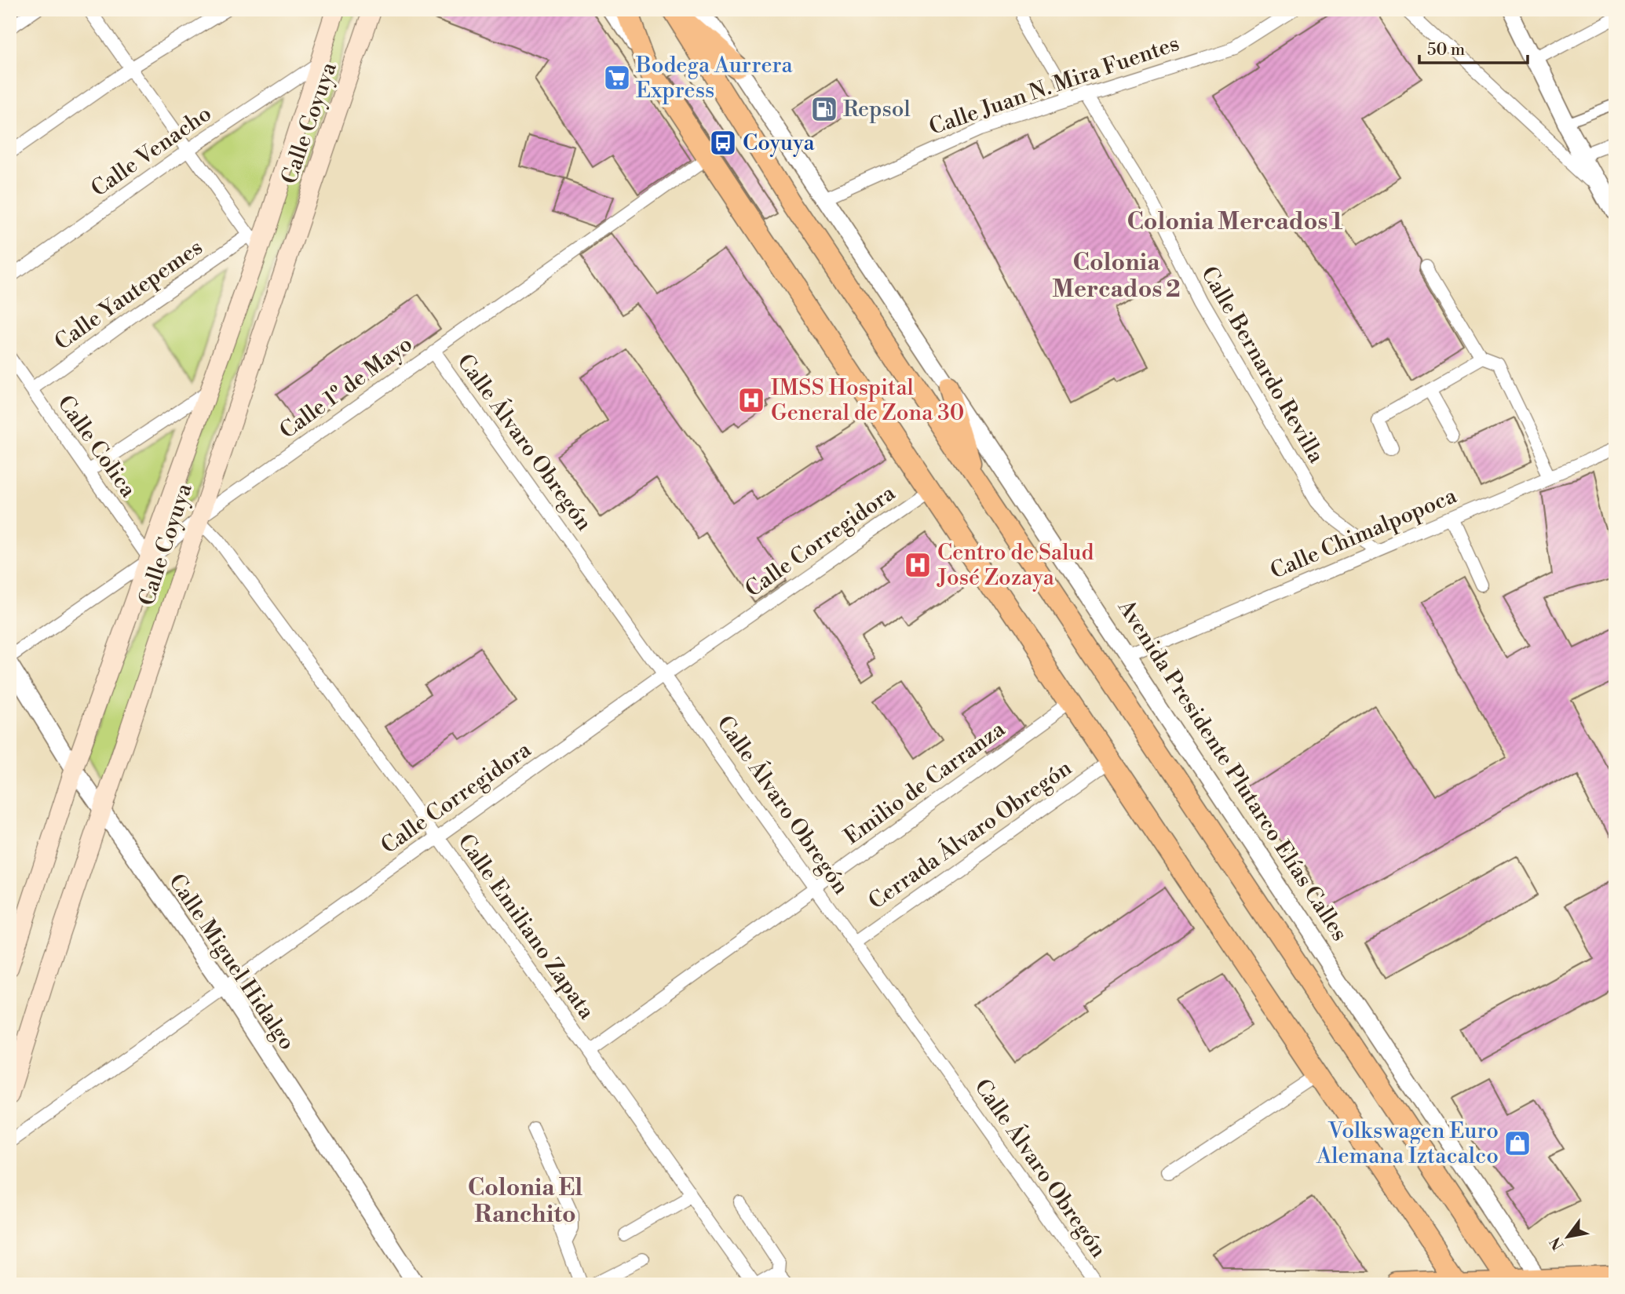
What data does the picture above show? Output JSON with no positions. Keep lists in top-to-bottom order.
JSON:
{
  "streets": {
    "main road": ["Calle Coyuya"],
    "street": [
      "Calle Juan N. Mira Fuentes",
      "Calle Venacho",
      "Calle Yautepemes",
      "Calle Bernardo Revilla",
      "Calle 1º de Mayo",
      "Calle Álvaro Obregón",
      "Calle Colica",
      "Calle Chimalpopoca",
      "Calle Corregidora",
      "Avenida Presidente Plutarco Elías Calles",
      "Emilio de Carranza",
      "Cerrada Álvaro Obregón",
      "Calle Emiliano Zapata",
      "Calle Miguel Hidalgo"
    ]
  },
  "crossings": [
    ["Calle Juan N. Mira Fuentes", "Calle Bernardo Revilla"],
    ["Calle Juan N. Mira Fuentes", "Avenida Presidente Plutarco Elías Calles"],
    ["Calle Coyuya", "Calle Venacho"],
    ["Calle Coyuya", "Calle Yautepemes"],
    ["Calle Coyuya", "Calle 1º de Mayo"],
    ["Calle Coyuya", "Calle Colica"],
    ["Calle Coyuya", "Calle Emiliano Zapata"],
    ["Calle Coyuya", "Calle Miguel Hidalgo"],
    ["Calle Yautepemes", "Calle Colica"],
    ["Calle Bernardo Revilla", "Calle Chimalpopoca"],
    ["Calle 1º de Mayo", "Calle Álvaro Obregón"],
    ["Calle 1º de Mayo", "Calle Colica"],
    ["Calle 1º de Mayo", "Calle Emiliano Zapata"],
    ["Calle Álvaro Obregón", "Calle Corregidora"],
    ["Calle Álvaro Obregón", "Emilio de Carranza"],
    ["Calle Álvaro Obregón", "Cerrada Álvaro Obregón"],
    ["Calle Chimalpopoca", "Avenida Presidente Plutarco Elías Calles"],
    ["Calle Corregidora", "Calle Emiliano Zapata"],
    ["Calle Corregidora", "Calle Miguel Hidalgo"],
    ["Emilio de Carranza", "Calle Emiliano Zapata"]
  ],
  "districts": ["Colonia Mercados 1", "Colonia Mercados 2", "Colonia El Ranchito"],
  "places": {
    "supermarket": ["Bodega Aurrera Express"],
    "fuel station": ["Repsol"],
    "bus stop": ["Coyuya"],
    "hospital": ["IMSS Hospital General de Zona 30", "Centro de Salud José Zozaya"],
    "shop": ["Volkswagen Euro Alemana Iztacalco"]
  },
  "scale_bar": "50 m",
  "north": "bottom left"
}
